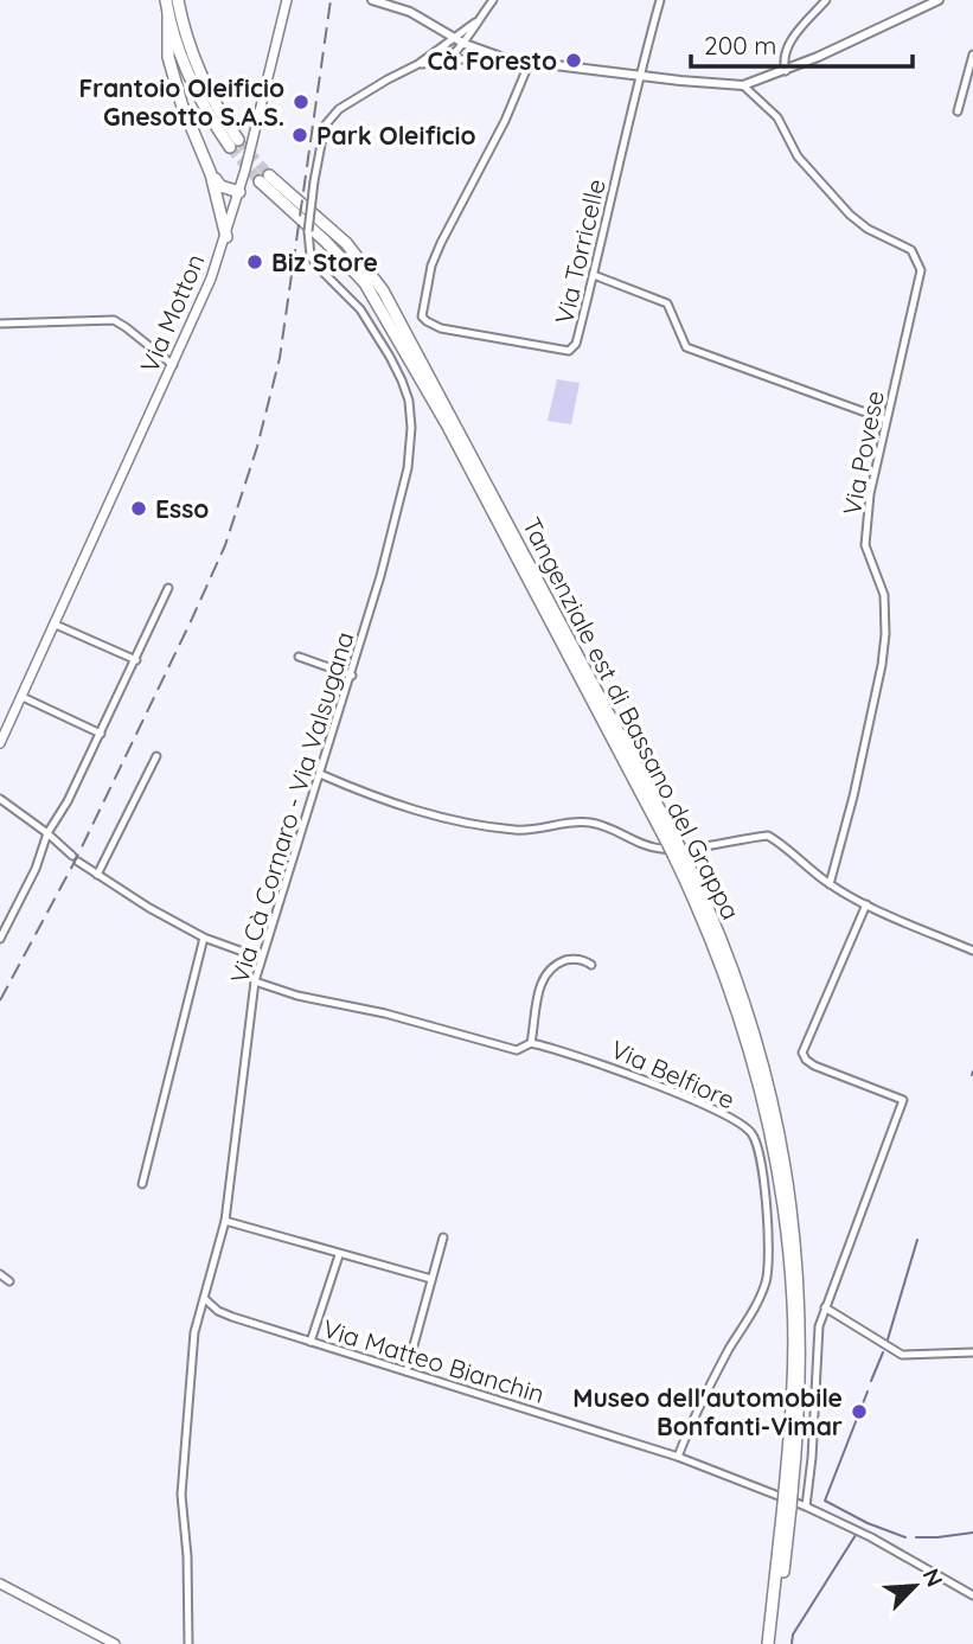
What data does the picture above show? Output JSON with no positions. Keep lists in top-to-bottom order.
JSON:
{
  "streets": {
    "highway": ["Tangenziale est di Bassano del Grappa"],
    "main road": ["Via Motton"],
    "street": [
      "Via Torricelle",
      "Via Povese",
      "Via Cà Cornaro - Via Valsugana",
      "Via Belfiore",
      "Via Matteo Bianchin"
    ]
  },
  "crossings": [
    ["Via Cà Cornaro - Via Valsugana", "Via Belfiore"],
    ["Via Cà Cornaro - Via Valsugana", "Via Matteo Bianchin"],
    ["Via Belfiore", "Via Matteo Bianchin"]
  ],
  "places": [
    "Cà Foresto",
    "Frantoio Oleificio Gnesotto S.A.S.",
    "Park Oleificio",
    "Biz Store",
    "Esso",
    "Museo dell'automobile Bonfanti-Vimar"
  ],
  "scale_bar": "200 m",
  "north": "top right"
}
